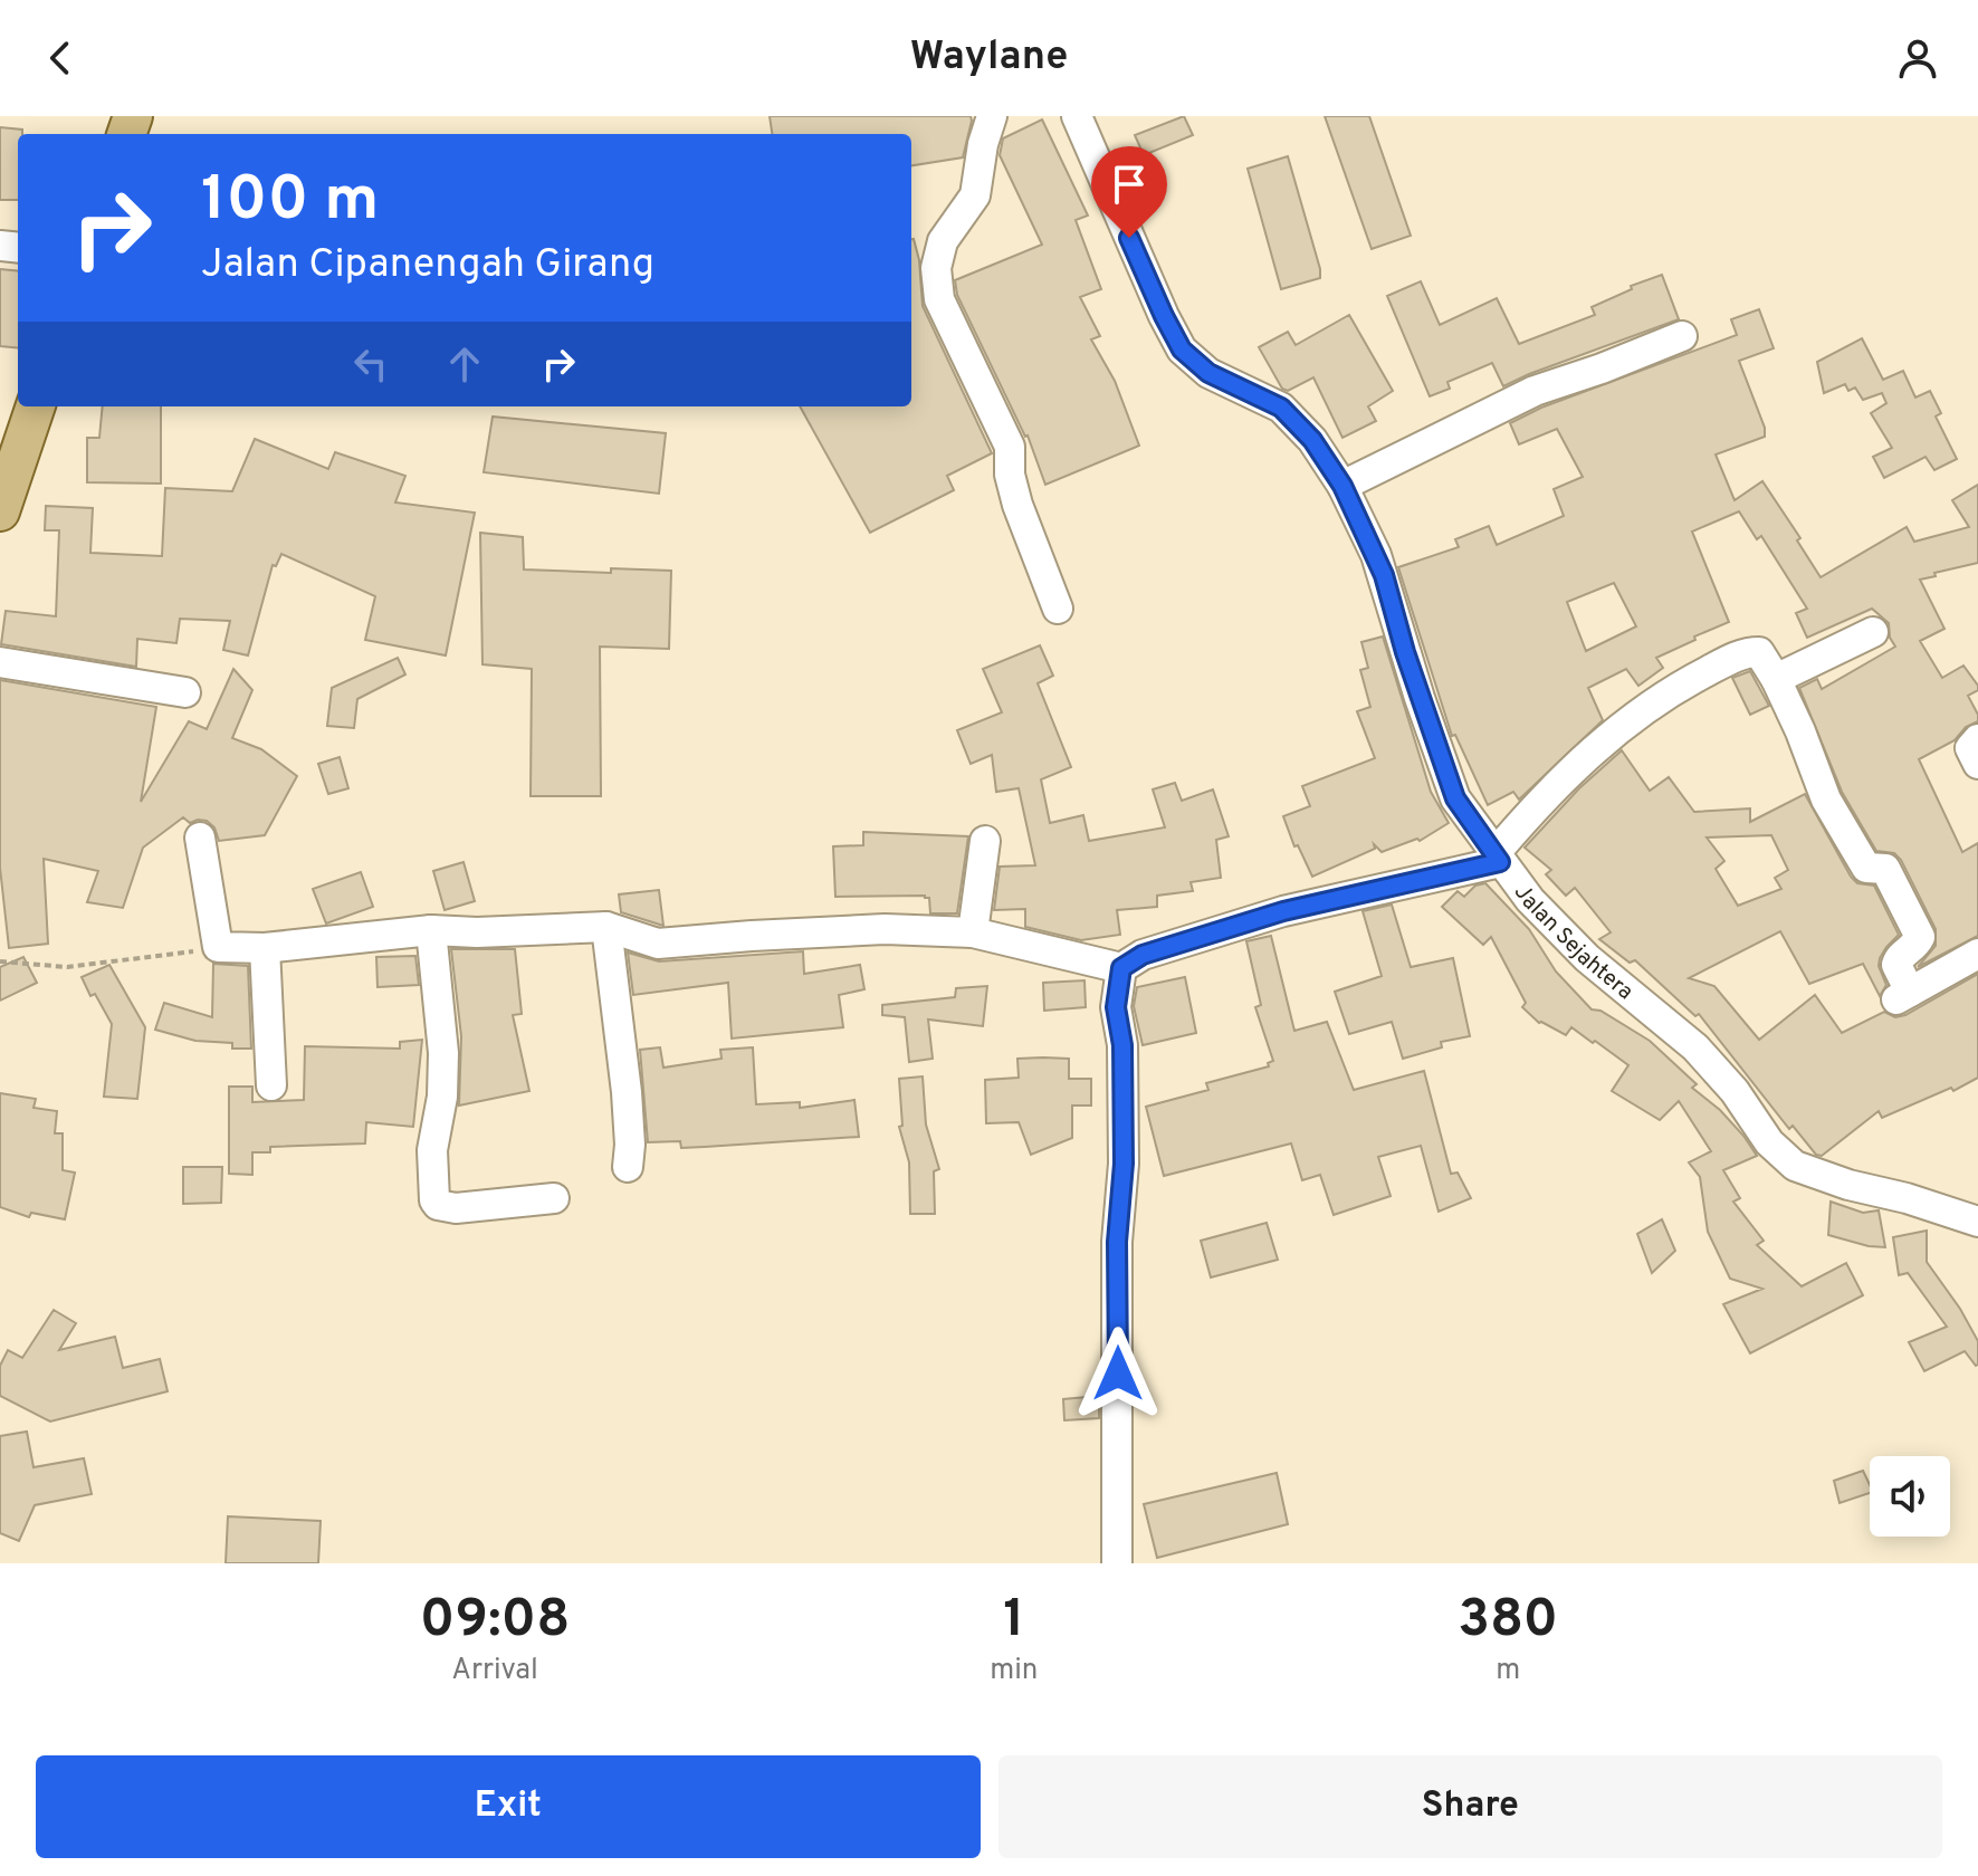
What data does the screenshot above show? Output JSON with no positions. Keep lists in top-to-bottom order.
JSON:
{
  "streets": {
    "street": ["Jalan Sejahtera"]
  },
  "page": {
    "header": "Waylane",
    "turn": ["100 m", "Jalan Cipanengah Girang"],
    "eta": [
      "09:08",
      "Arrival",
      "1",
      "min",
      "380",
      "m"
    ],
    "buttons": ["Exit", "Share"]
  }
}
